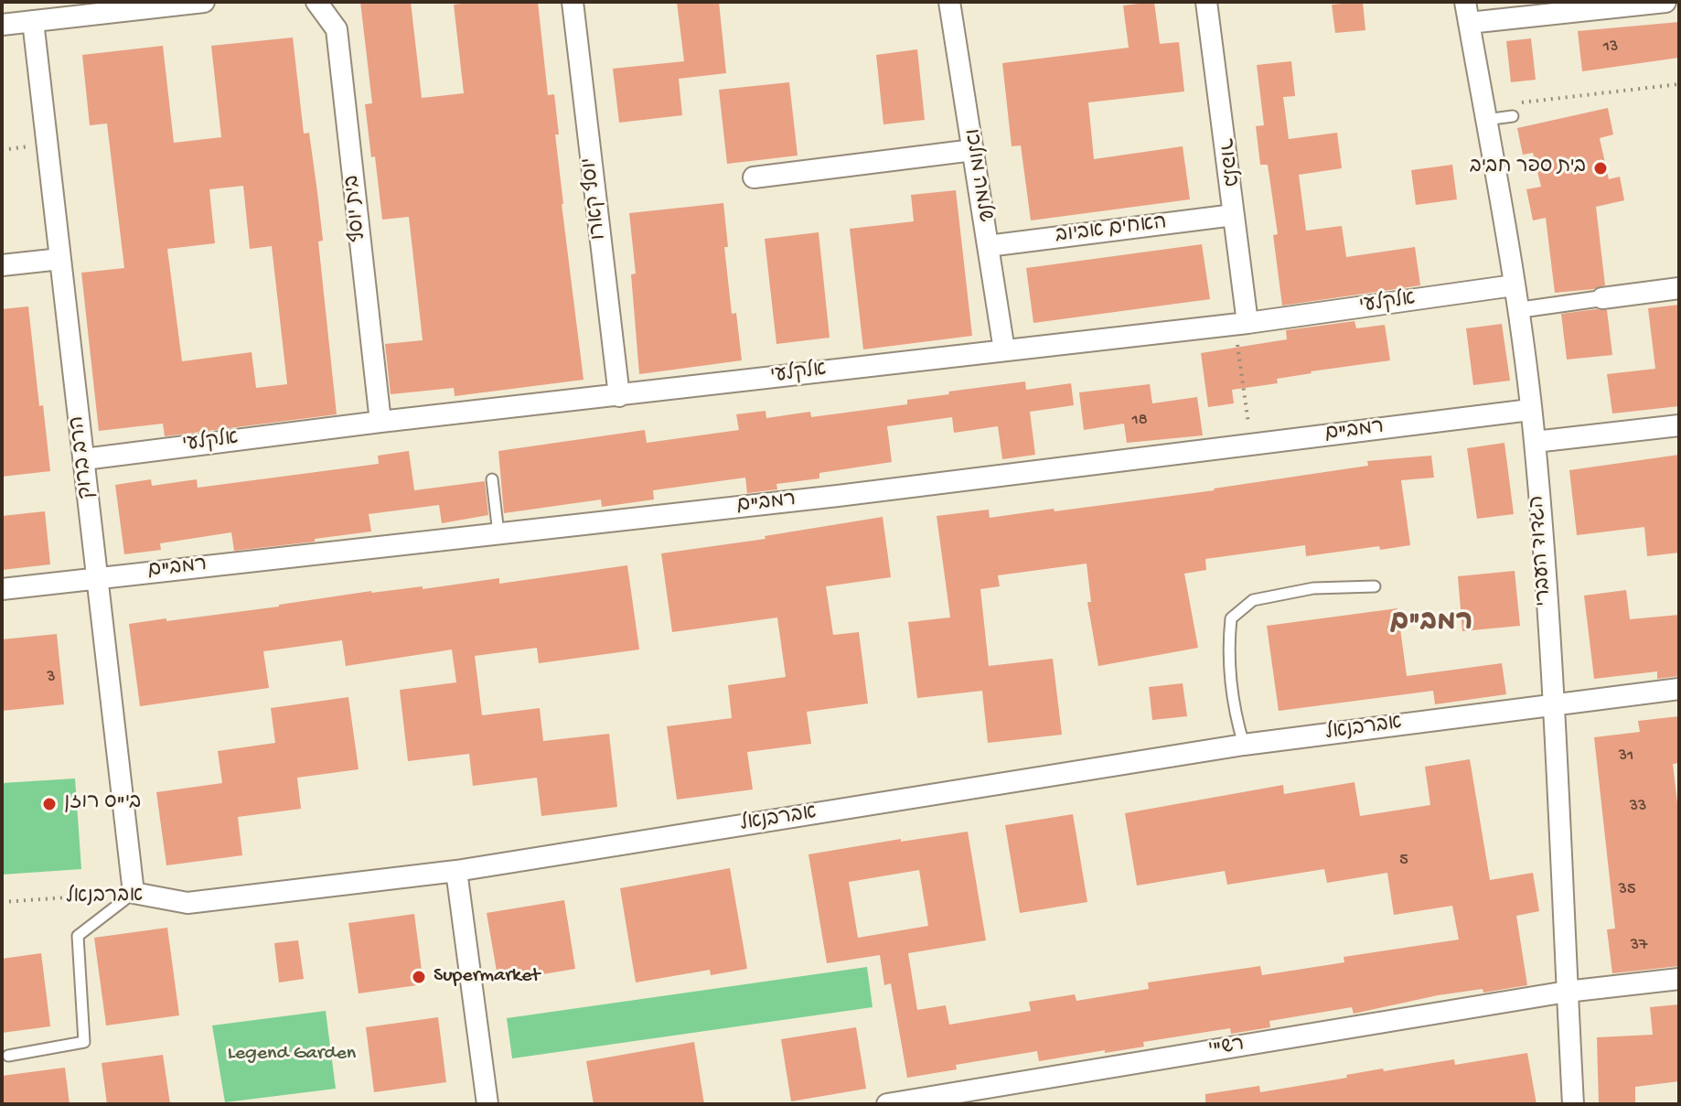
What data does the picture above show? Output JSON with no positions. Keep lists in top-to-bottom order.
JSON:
{
  "streets": {
    "street": [
      "בלפור",
      "שלמה מולכו",
      "יוסף קארו",
      "בית יוסף",
      "האחים אביוב",
      "אלקלעי",
      "רמב\"ם",
      "הרב ברוק",
      "הגדוד העברי",
      "אברבנאל",
      "רש\"י"
    ]
  },
  "crossings": [
    ["בלפור", "האחים אביוב"],
    ["בלפור", "אלקלעי"],
    ["שלמה מולכו", "האחים אביוב"],
    ["שלמה מולכו", "אלקלעי"],
    ["יוסף קארו", "אלקלעי"],
    ["בית יוסף", "אלקלעי"],
    ["אלקלעי", "הרב ברוק"],
    ["אלקלעי", "הגדוד העברי"],
    ["רמב\"ם", "הרב ברוק"],
    ["רמב\"ם", "הגדוד העברי"],
    ["הרב ברוק", "אברבנאל"],
    ["הגדוד העברי", "אברבנאל"],
    ["הגדוד העברי", "רש\"י"]
  ],
  "districts": ["רמב\"ם"],
  "parks": ["Legend Garden"],
  "places": ["בית ספר חביב", "בי\"ס רוזן", "Supermarket"],
  "house_numbers": [
    "13",
    "18",
    "3",
    "31",
    "33",
    "5",
    "35",
    "37"
  ]
}
